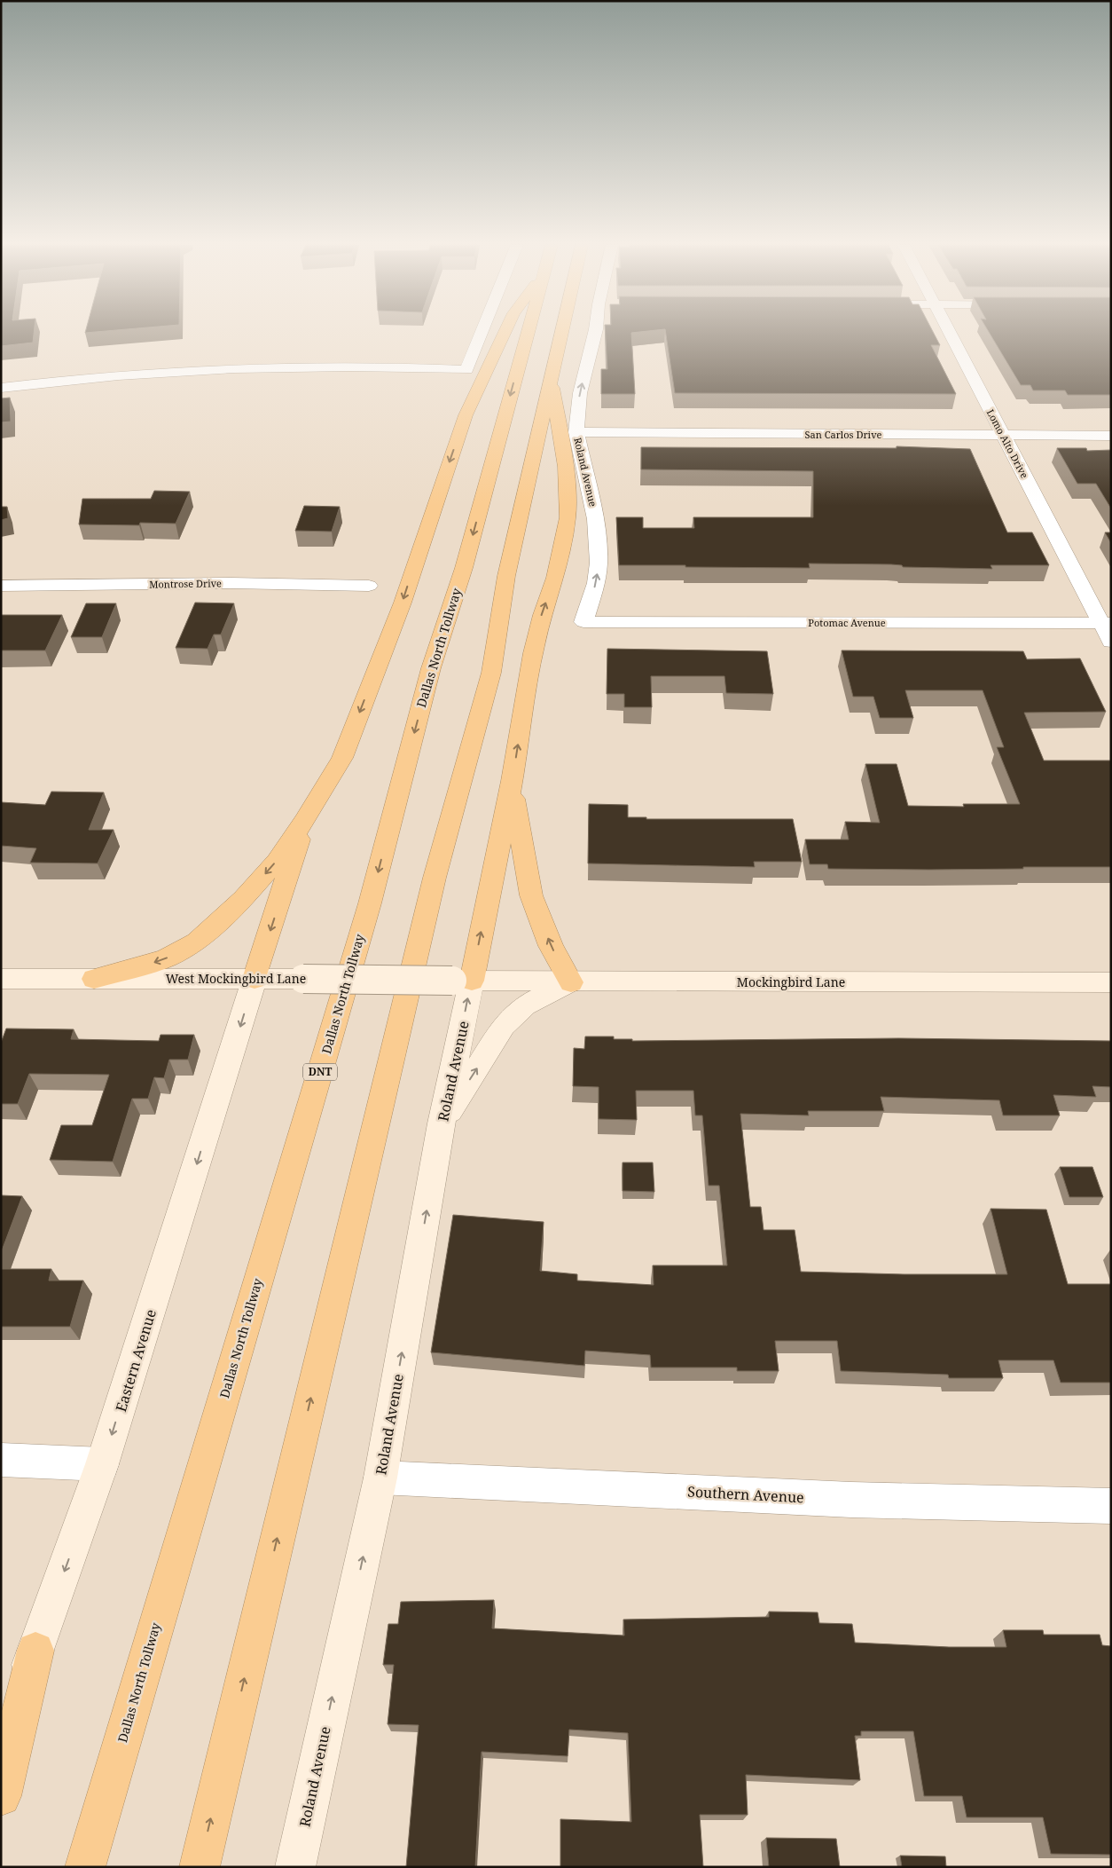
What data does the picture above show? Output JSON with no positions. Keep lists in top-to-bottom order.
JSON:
{
  "streets": {
    "highway": ["Dallas North Tollway", "DNT"],
    "main road": [
      "Roland Avenue",
      "West Mockingbird Lane",
      "Mockingbird Lane",
      "Eastern Avenue"
    ],
    "street": [
      "San Carlos Drive",
      "Lomo Alto Drive",
      "Montrose Drive",
      "Potomac Avenue",
      "Southern Avenue"
    ]
  },
  "crossings": [
    ["San Carlos Drive", "Lomo Alto Drive"],
    ["San Carlos Drive", "Roland Avenue"],
    ["Lomo Alto Drive", "Potomac Avenue"],
    ["Roland Avenue", "Potomac Avenue"],
    ["Roland Avenue", "West Mockingbird Lane"],
    ["Roland Avenue", "Mockingbird Lane"],
    ["Roland Avenue", "Southern Avenue"],
    ["West Mockingbird Lane", "Mockingbird Lane"],
    ["West Mockingbird Lane", "Eastern Avenue"]
  ],
  "one_way": ["Roland Avenue", "Eastern Avenue"]
}
